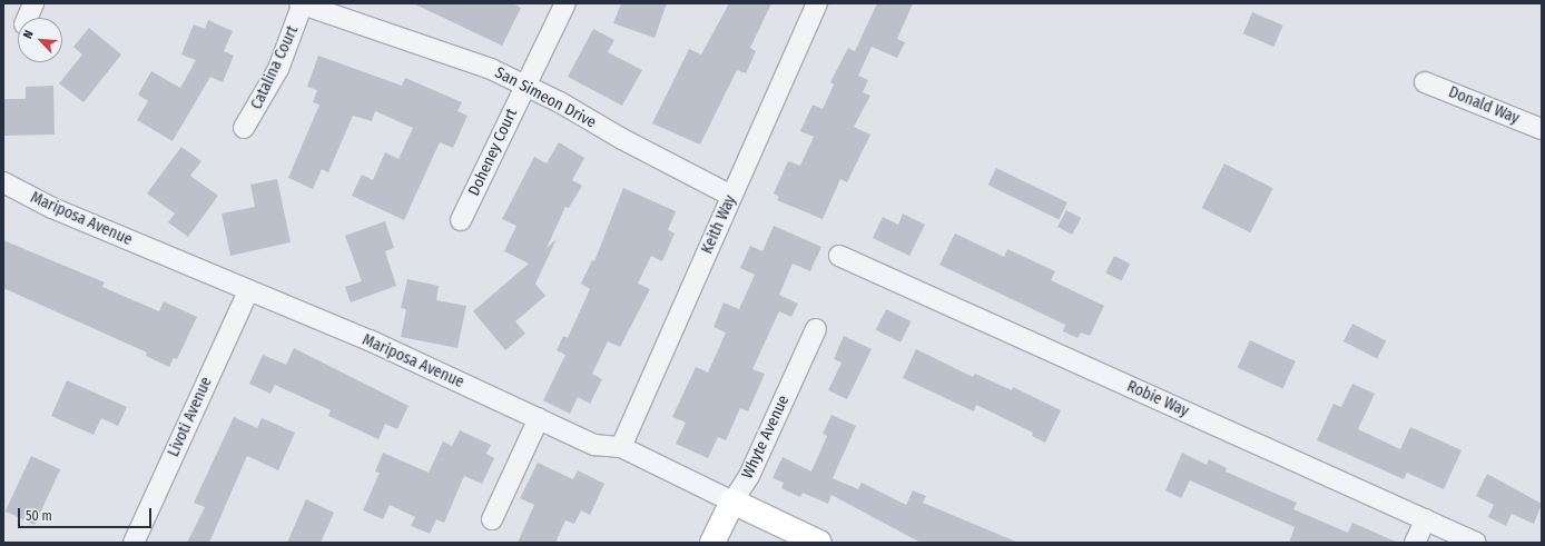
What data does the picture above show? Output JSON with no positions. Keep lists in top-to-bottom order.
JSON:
{
  "streets": {
    "street": [
      "Catalina Court",
      "San Simeon Drive",
      "Donald Way",
      "Doheney Court",
      "Mariposa Avenue",
      "Keith Way",
      "Robie Way",
      "Livoti Avenue",
      "Whyte Avenue"
    ]
  },
  "crossings": [
    ["Catalina Court", "San Simeon Drive"],
    ["San Simeon Drive", "Doheney Court"],
    ["San Simeon Drive", "Keith Way"],
    ["Mariposa Avenue", "Keith Way"],
    ["Mariposa Avenue", "Livoti Avenue"],
    ["Mariposa Avenue", "Whyte Avenue"]
  ],
  "scale_bar": "50 m",
  "north": "top left"
}
